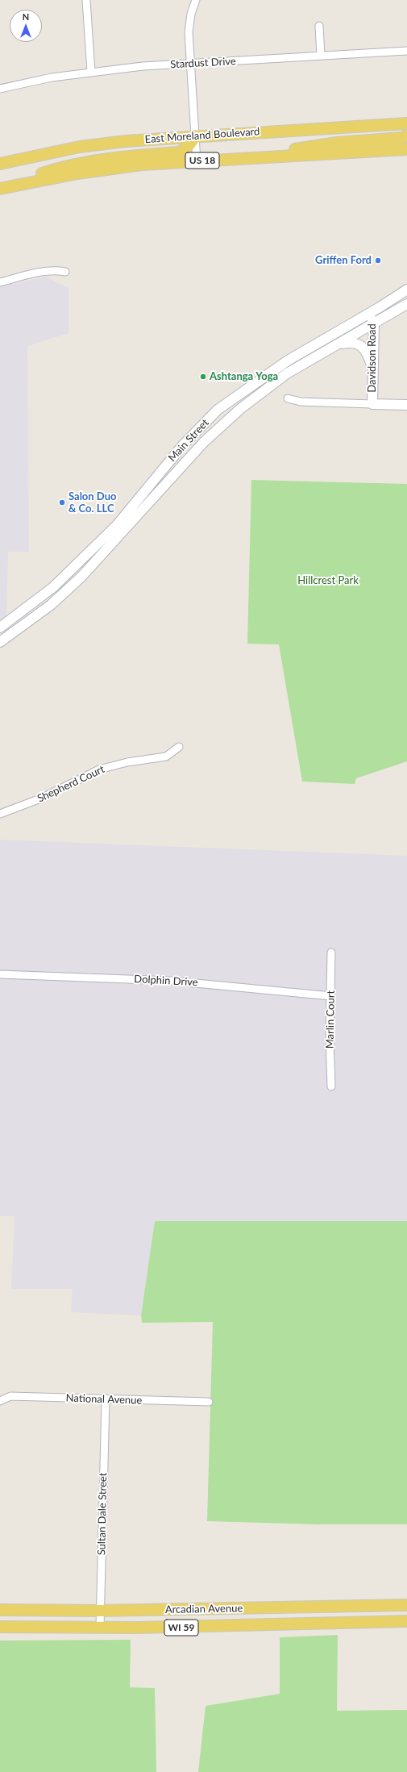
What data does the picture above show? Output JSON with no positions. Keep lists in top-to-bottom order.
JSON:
{
  "streets": {
    "main road": [
      "East Moreland Boulevard",
      "US 18",
      "Davidson Road",
      "Main Street",
      "Arcadian Avenue",
      "WI 59"
    ],
    "street": [
      "Stardust Drive",
      "Shepherd Court",
      "Dolphin Drive",
      "Marlin Court",
      "National Avenue",
      "Sultan Dale Street"
    ]
  },
  "crossings": [
    ["Davidson Road", "Main Street"],
    ["Dolphin Drive", "Marlin Court"],
    ["National Avenue", "Sultan Dale Street"],
    ["Sultan Dale Street", "Arcadian Avenue"],
    ["Sultan Dale Street", "WI 59"],
    ["Arcadian Avenue", "WI 59"]
  ],
  "parks": ["Hillcrest Park"],
  "places": ["Griffen Ford", "Ashtanga Yoga", "Salon Duo & Co. LLC"],
  "north": "top"
}
